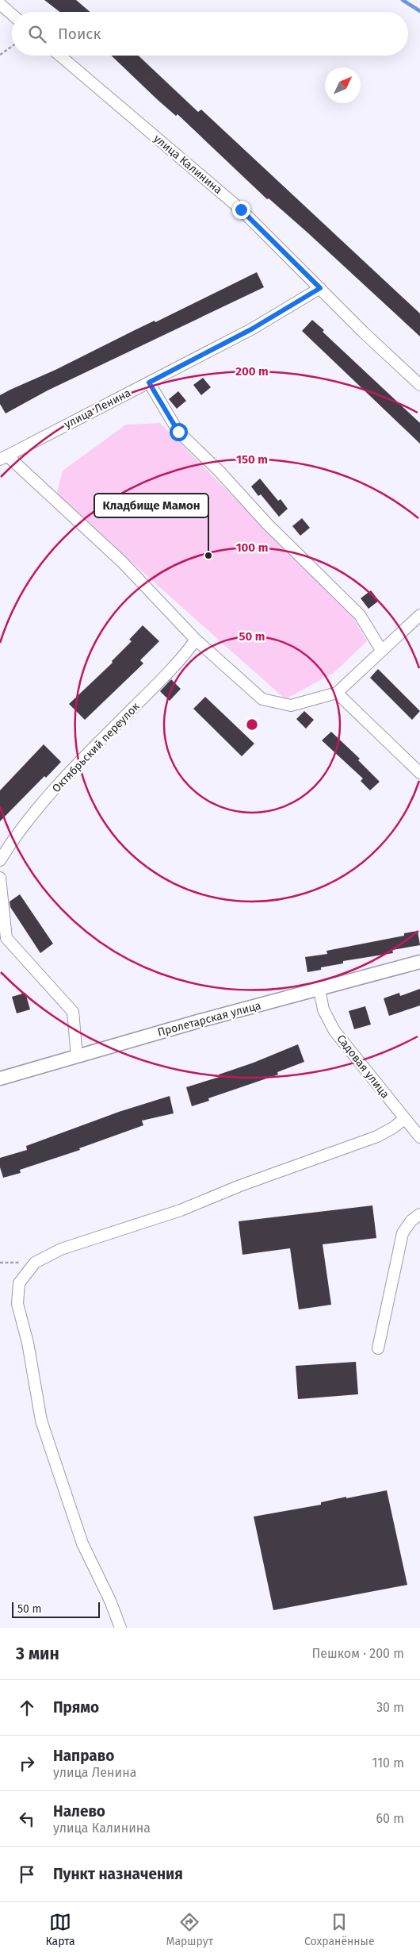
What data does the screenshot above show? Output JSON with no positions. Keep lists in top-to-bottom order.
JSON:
{
  "streets": {
    "street": [
      "улица Калинина",
      "улица Ленина",
      "Октябрьский переулок",
      "Пролетарская улица",
      "Садовая улица"
    ]
  },
  "crossings": [
    ["улица Калинина", "улица Ленина"],
    ["Пролетарская улица", "Садовая улица"]
  ],
  "places": ["Кладбище Мамон"],
  "scale_bar": "50 m",
  "north": "top right",
  "page": {
    "search": "Поиск",
    "scale": "50 m",
    "heading": ["3 мин", "Пешком · 200 m"],
    "list": [
      ["Прямо", "30 m"],
      ["Направо", "улица Ленина", "110 m"],
      ["Налево", "улица Калинина", "60 m"],
      "Пункт назначения"
    ],
    "nav": ["Карта", "Маршрут", "Сохранённые"]
  },
  "rings": [
    "200 m",
    "150 m",
    "100 m",
    "50 m"
  ]
}
